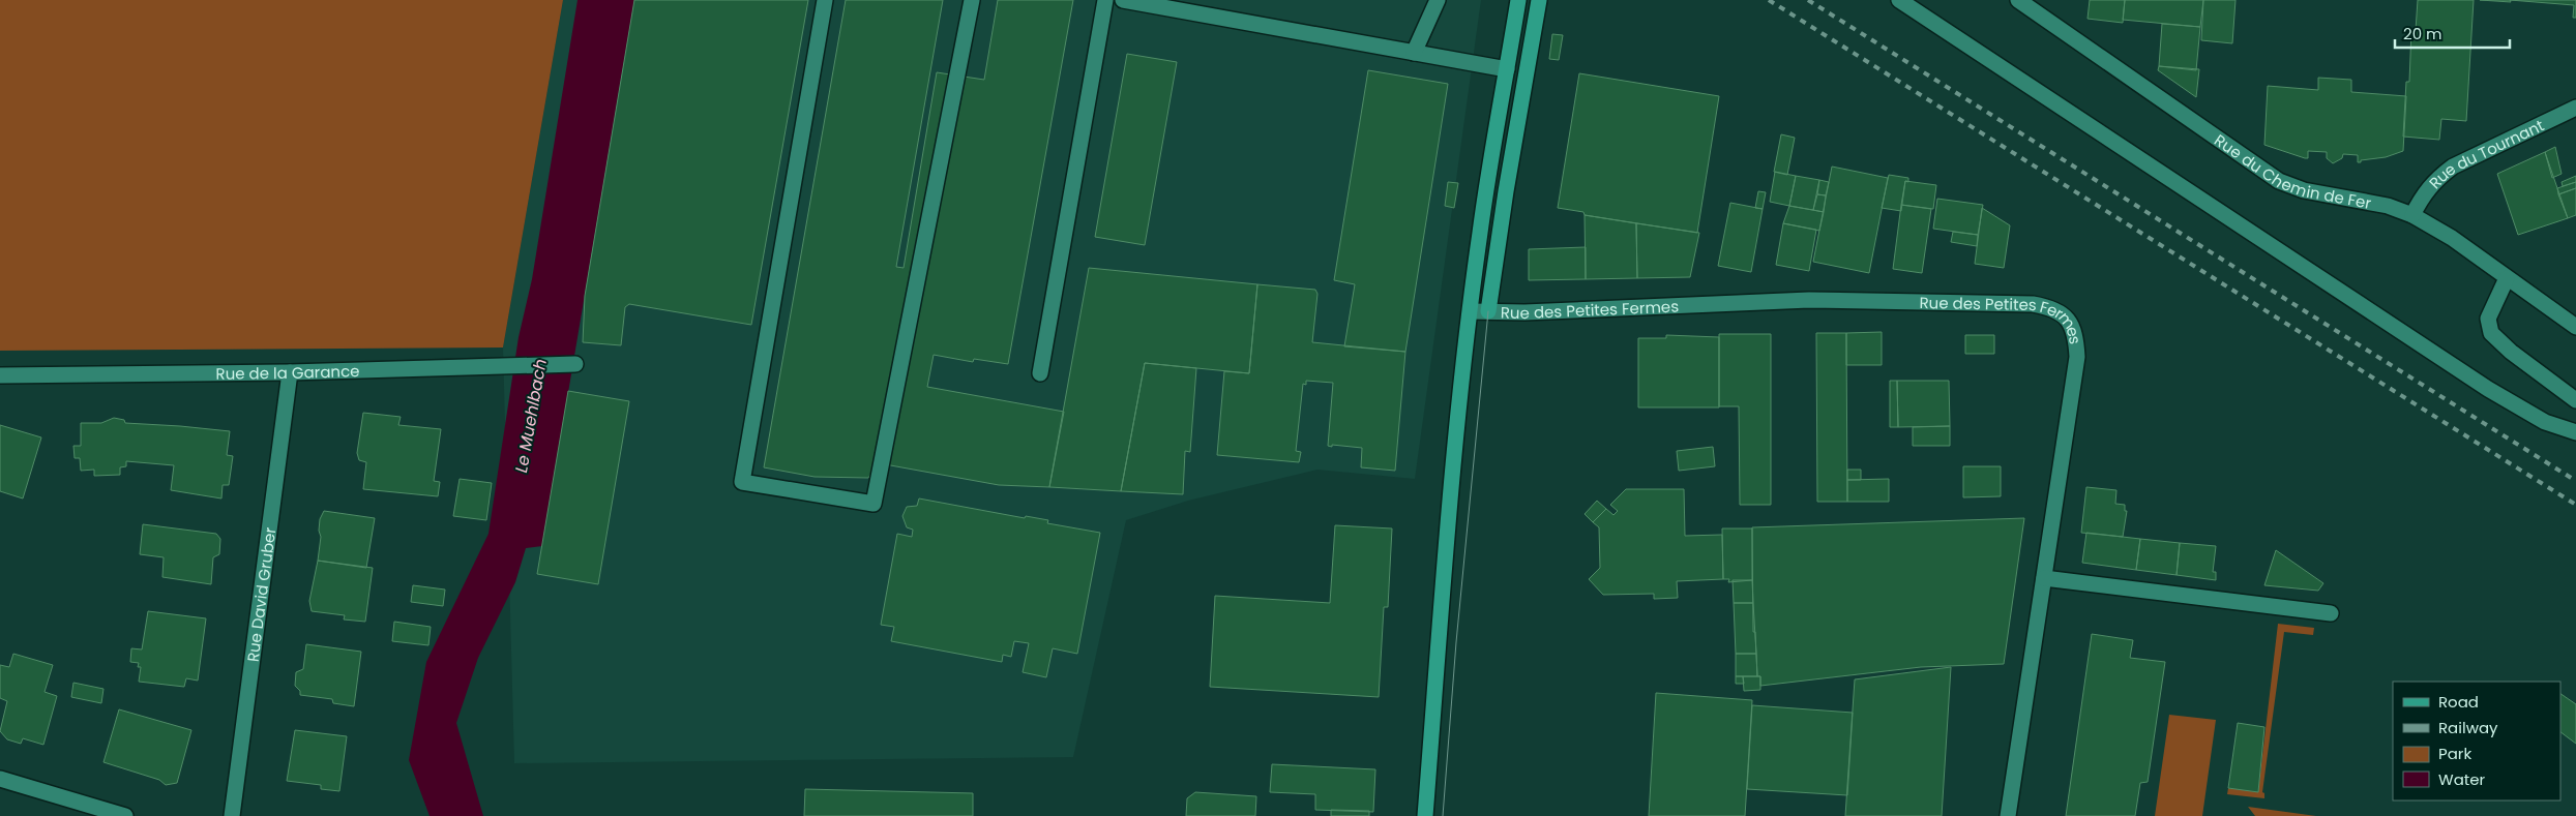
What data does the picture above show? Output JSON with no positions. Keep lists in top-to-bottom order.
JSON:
{
  "streets": {
    "street": [
      "Rue du Tournant",
      "Rue du Chemin de Fer",
      "Rue des Petites Fermes",
      "Rue de la Garance",
      "Rue David Gruber"
    ]
  },
  "crossings": [
    ["Rue du Tournant", "Rue du Chemin de Fer"],
    ["Rue de la Garance", "Rue David Gruber"]
  ],
  "water": ["Le Muehlbach"],
  "legend": [
    "Road",
    "Railway",
    "Park",
    "Water"
  ],
  "scale_bar": "20 m"
}
